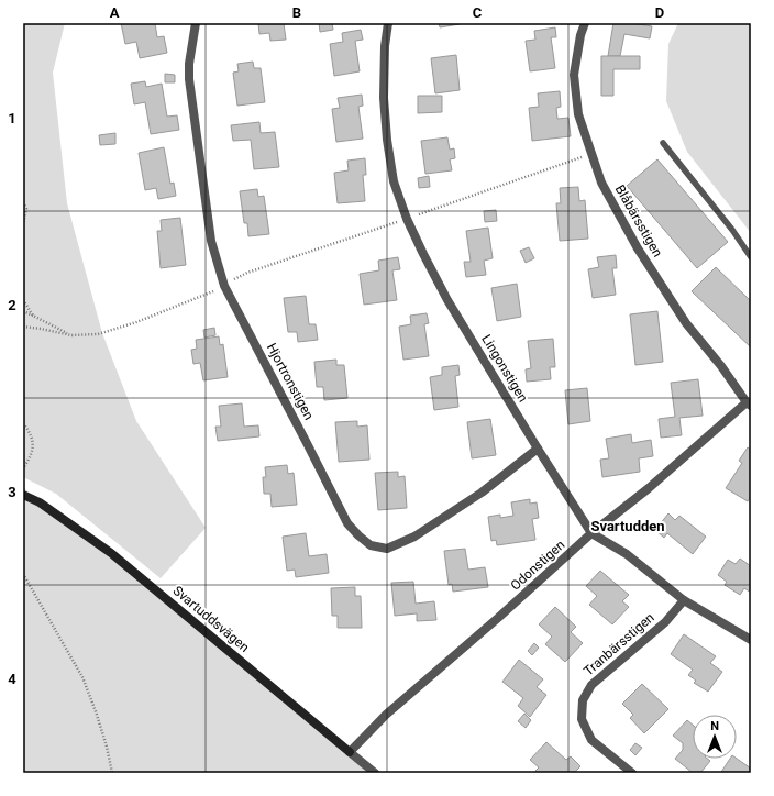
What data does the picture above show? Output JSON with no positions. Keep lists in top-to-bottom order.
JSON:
{
  "streets": {
    "street": [
      "Blåbärsstigen",
      "Lingonstigen",
      "Hjortronstigen",
      "Odonstigen",
      "Svartuddsvägen",
      "Tranbärsstigen"
    ]
  },
  "crossings": [
    ["Blåbärsstigen", "Odonstigen"],
    ["Lingonstigen", "Hjortronstigen"],
    ["Lingonstigen", "Odonstigen"],
    ["Lingonstigen", "Tranbärsstigen"],
    ["Odonstigen", "Svartuddsvägen"]
  ],
  "districts": ["Svartudden"],
  "north": "top",
  "grid": {
    "columns": [
      "A",
      "B",
      "C",
      "D"
    ],
    "rows": [
      "1",
      "2",
      "3",
      "4"
    ]
  }
}
